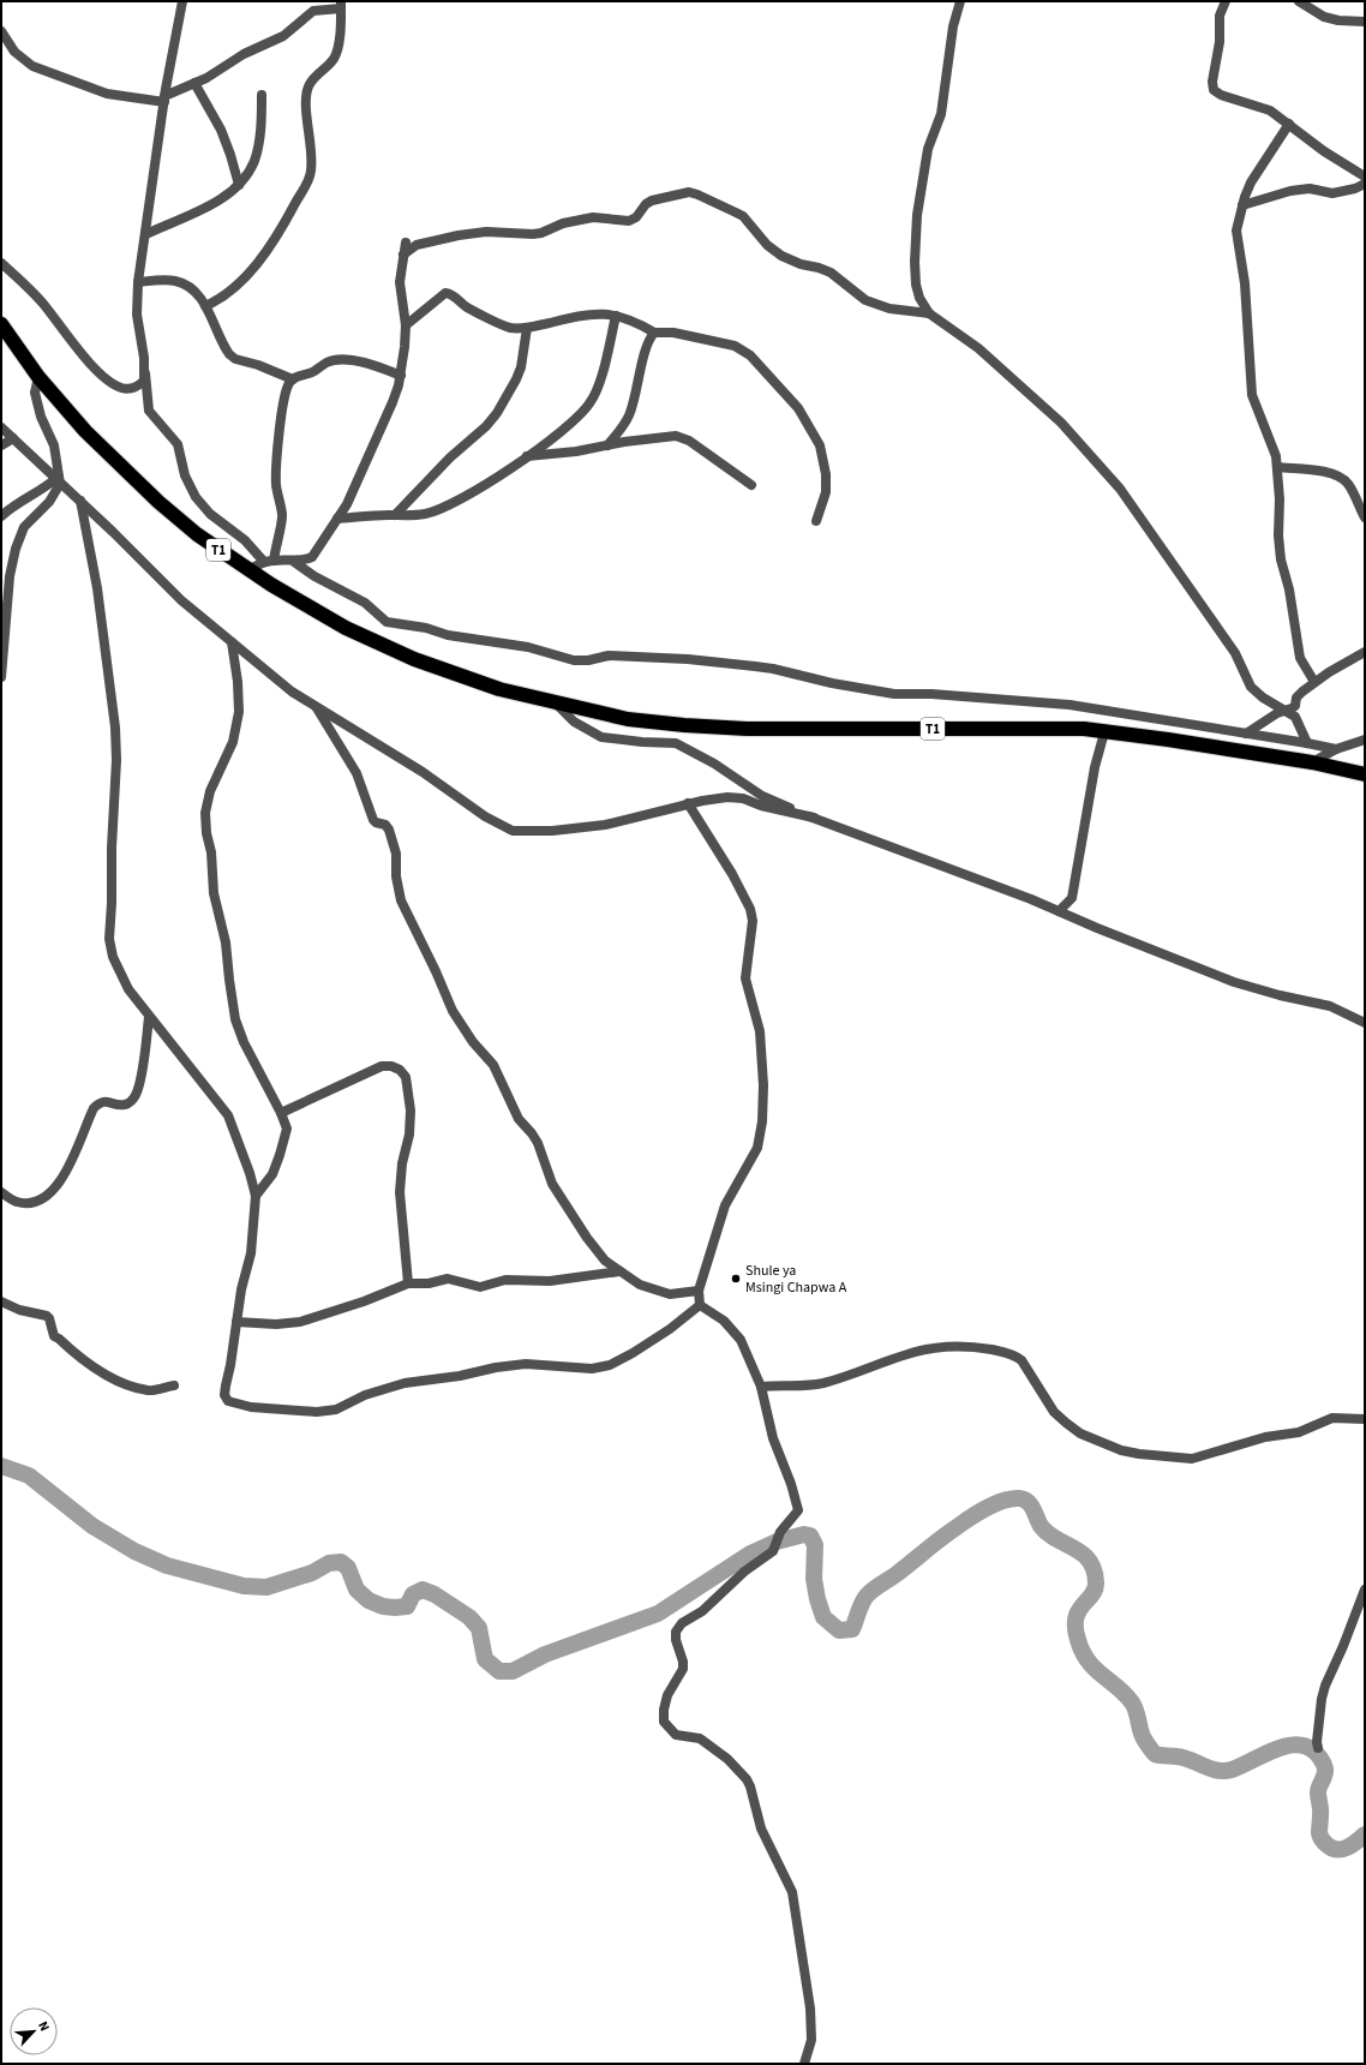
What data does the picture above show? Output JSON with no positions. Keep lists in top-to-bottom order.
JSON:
{
  "streets": {
    "highway": ["T1"]
  },
  "places": ["Shule ya Msingi Chapwa A"],
  "north": "top right"
}
